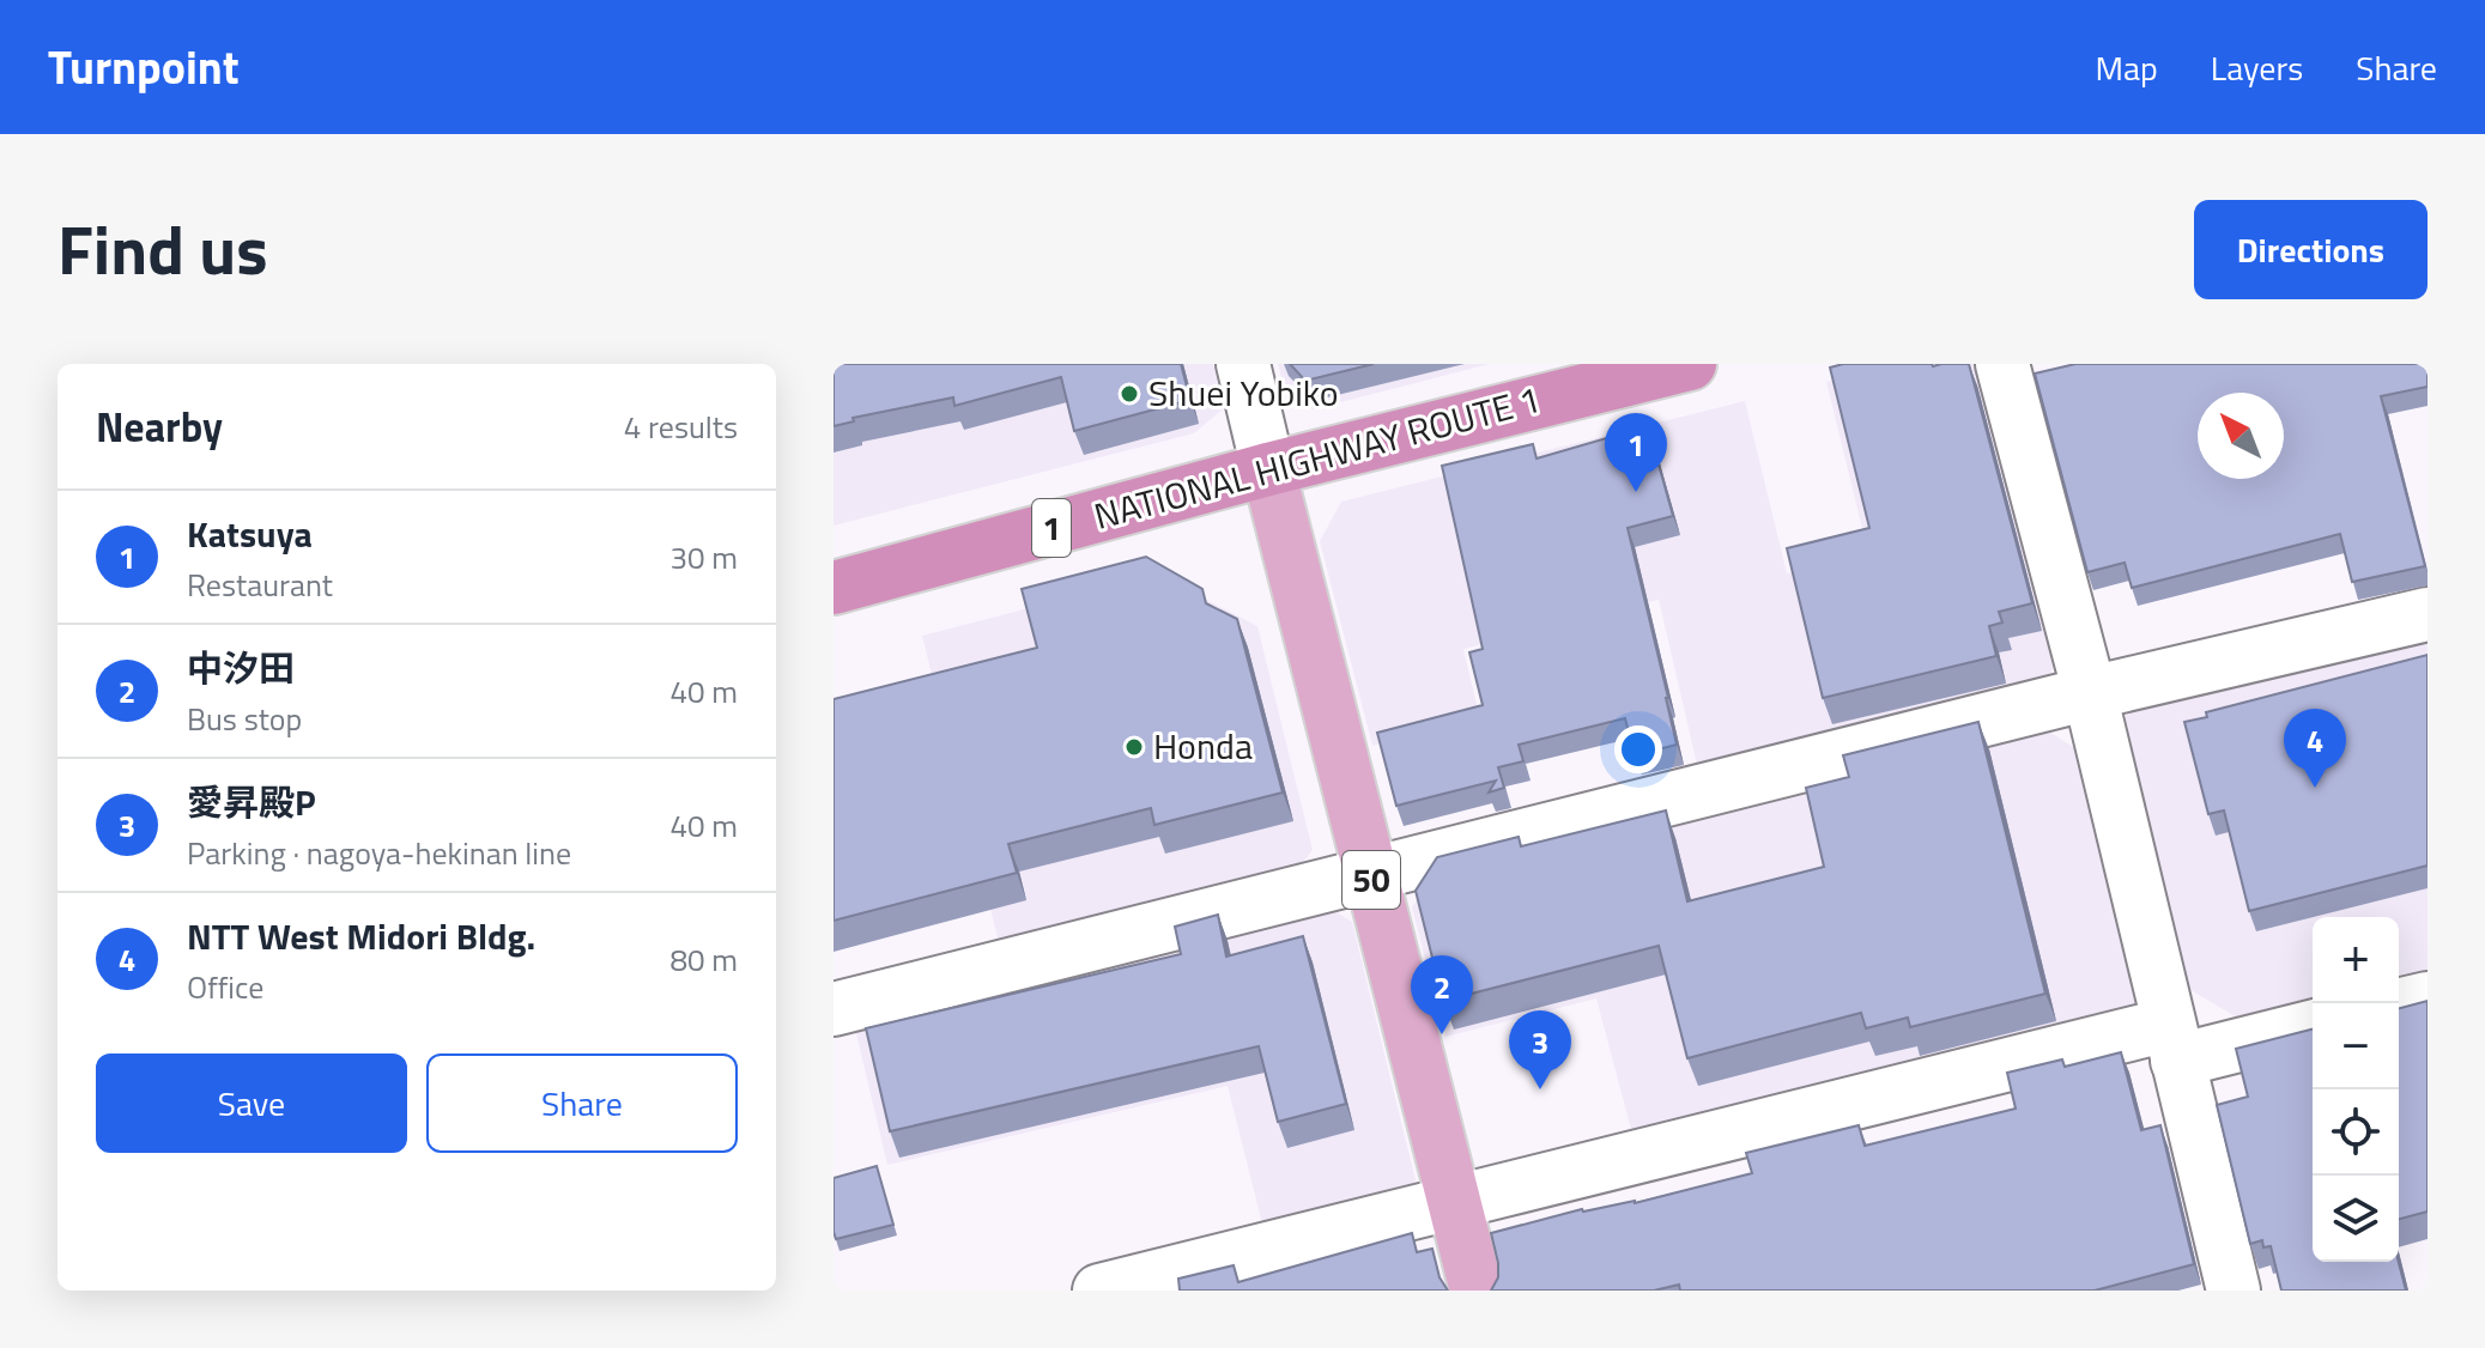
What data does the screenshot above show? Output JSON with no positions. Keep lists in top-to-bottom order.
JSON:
{
  "streets": {
    "highway": ["NATIONAL HIGHWAY ROUTE 1", "1"],
    "main road": ["50"]
  },
  "crossings": [
    ["NATIONAL HIGHWAY ROUTE 1", "50"]
  ],
  "places": ["Shuei Yobiko", "Honda"],
  "north": "top left",
  "page": {
    "header": "Turnpoint",
    "nav": ["Map", "Layers", "Share"],
    "title": "Find us",
    "buttons": [
      "Directions",
      ["Save", "Share"]
    ],
    "heading": ["Nearby", "4 results"],
    "pins": [
      "1",
      "4",
      "2",
      "3"
    ],
    "list": [
      {
        "mark": "1",
        "name": "Katsuya",
        "note": "Restaurant",
        "value": "30 m"
      },
      {
        "mark": "2",
        "name": "中汐田",
        "note": "Bus stop",
        "value": "40 m"
      },
      {
        "mark": "3",
        "name": "愛昇殿P",
        "note": "Parking · nagoya-hekinan line",
        "value": "40 m"
      },
      {
        "mark": "4",
        "name": "NTT West Midori Bldg.",
        "note": "Office",
        "value": "80 m"
      }
    ],
    "map_buttons": ["+", "−"]
  }
}
